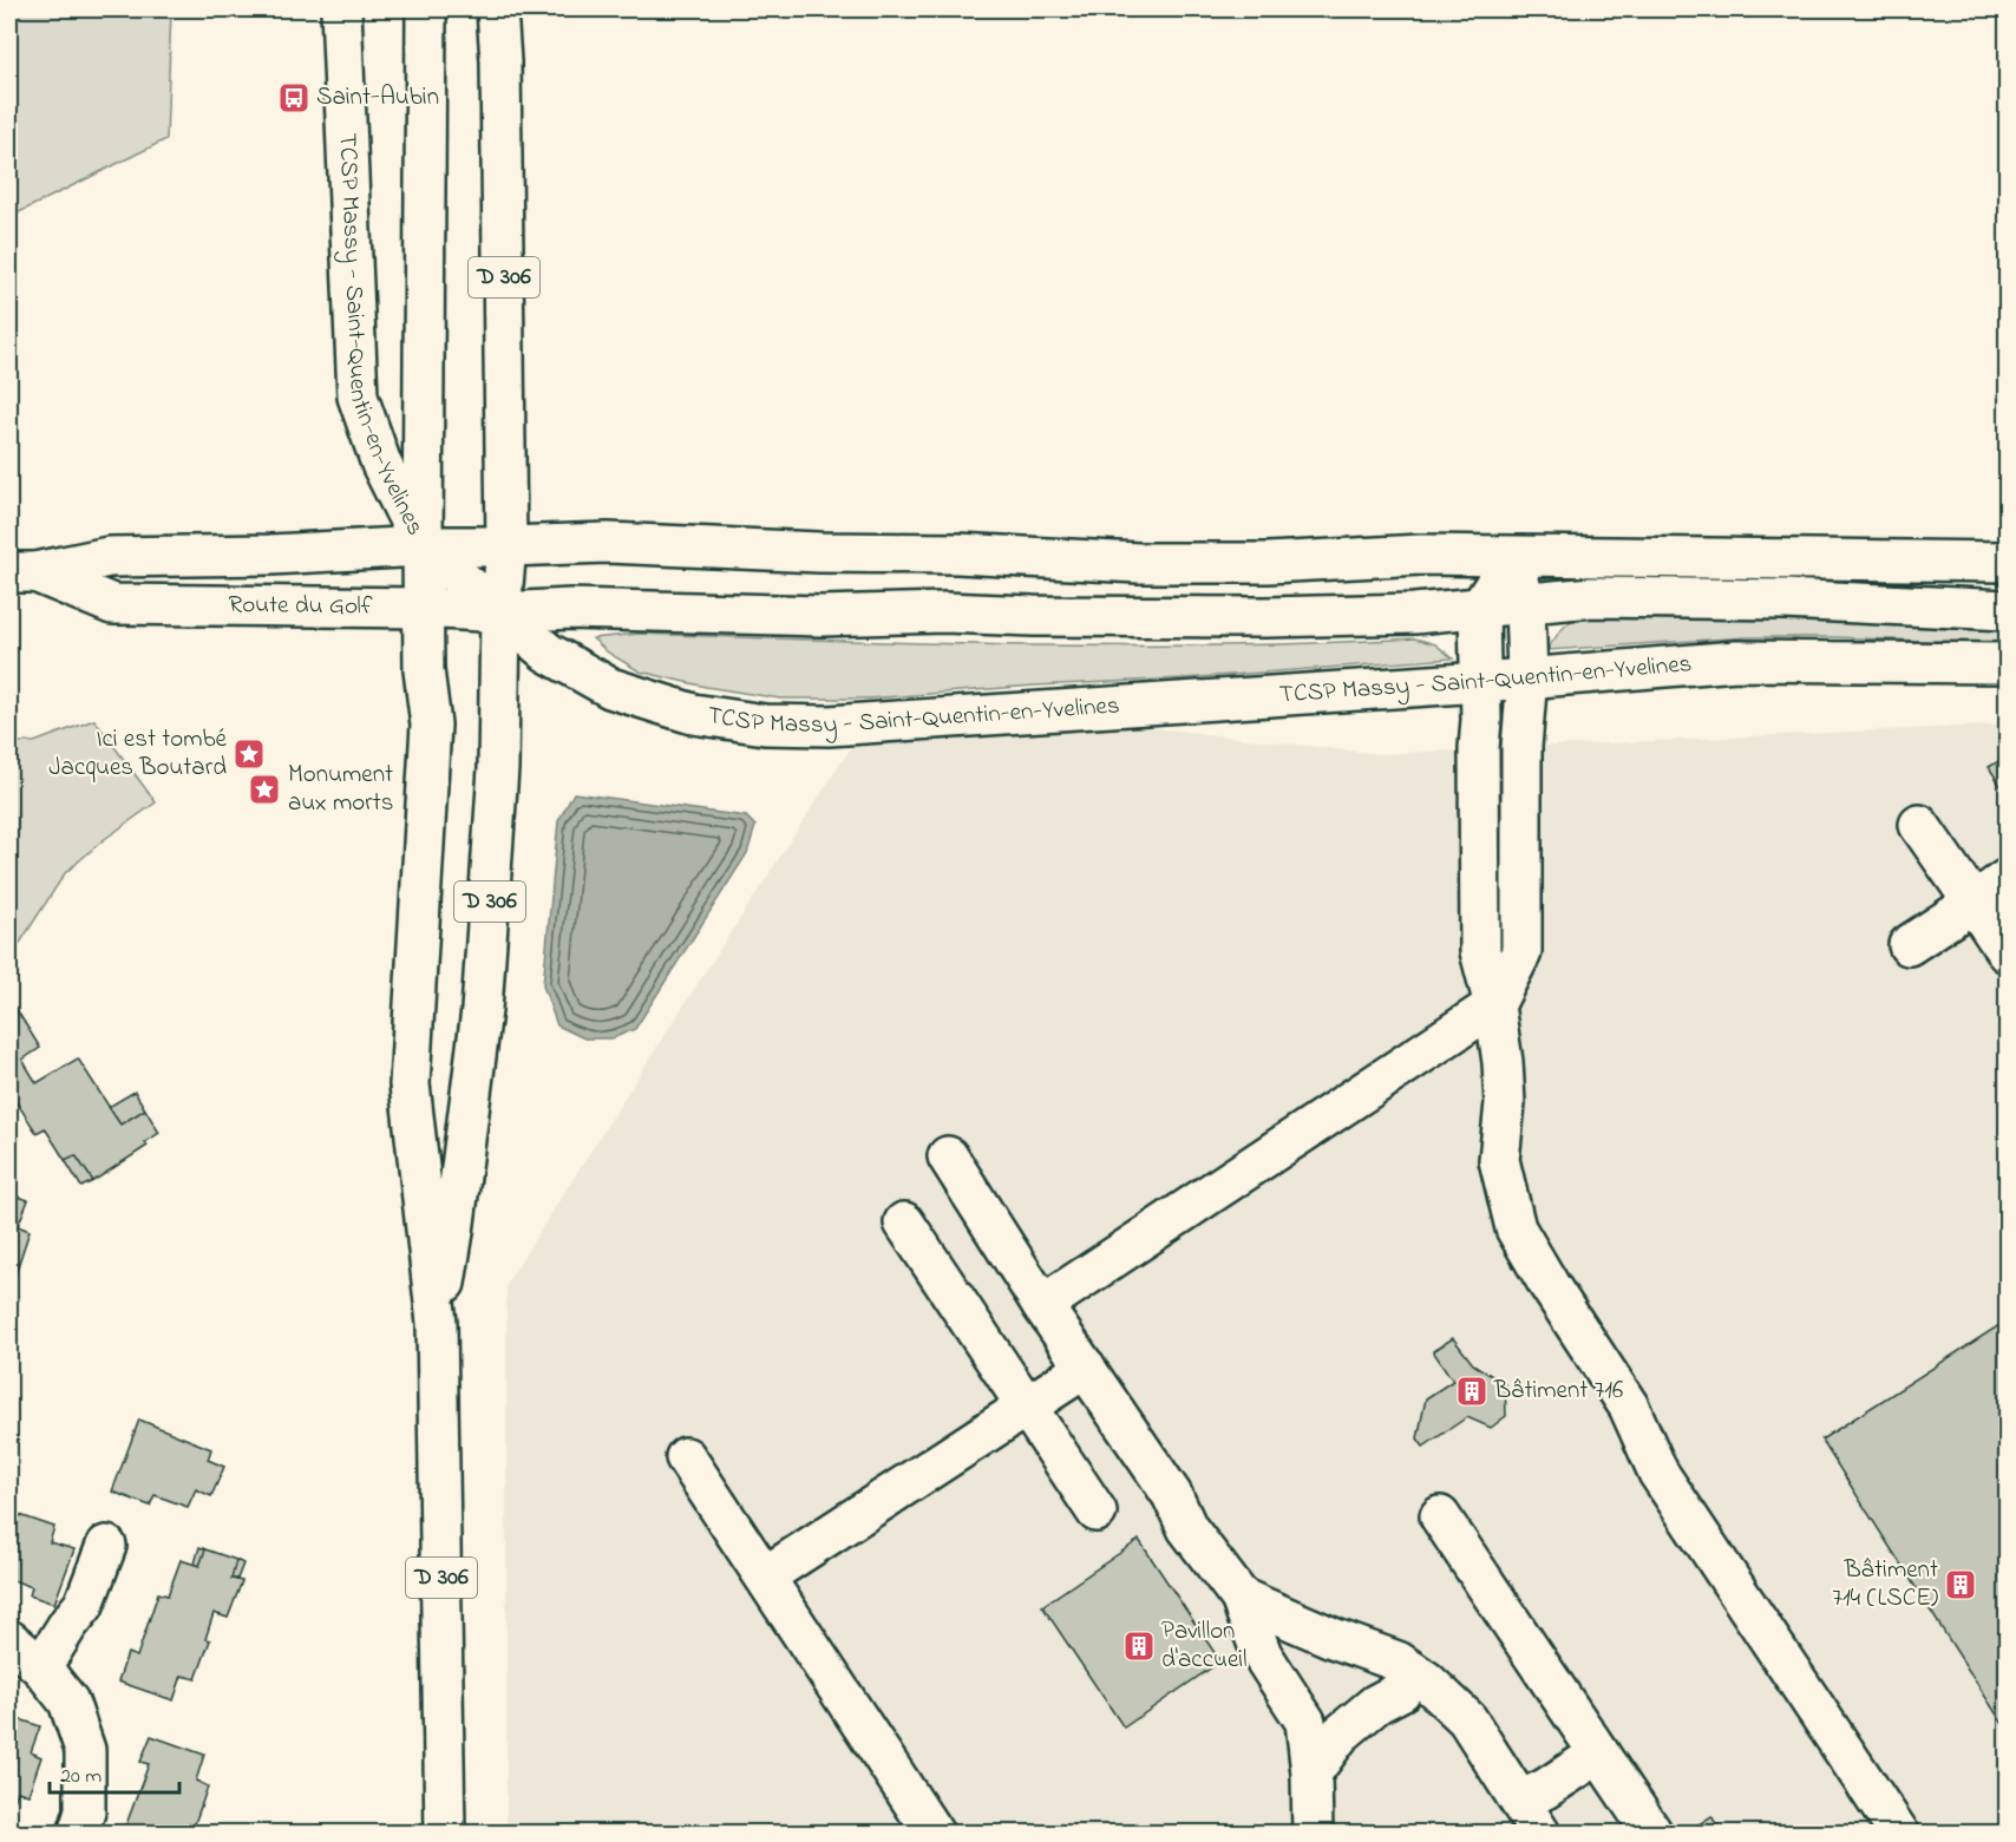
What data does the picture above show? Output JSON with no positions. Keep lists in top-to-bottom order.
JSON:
{
  "streets": {
    "main road": ["D 306", "TCSP Massy - Saint-Quentin-en-Yvelines", "Route du Golf"]
  },
  "crossings": [
    ["D 306", "TCSP Massy - Saint-Quentin-en-Yvelines"],
    ["D 306", "Route du Golf"],
    ["TCSP Massy - Saint-Quentin-en-Yvelines", "Route du Golf"]
  ],
  "places": {
    "bus stop": ["Saint-Aubin"],
    "place": ["Ici est tombé Jacques Boutard", "Monument aux morts"],
    "building": ["Bâtiment 716", "Bâtiment 714 (LSCE)", "Pavillon d'accueil"]
  },
  "scale_bar": "20 m"
}
